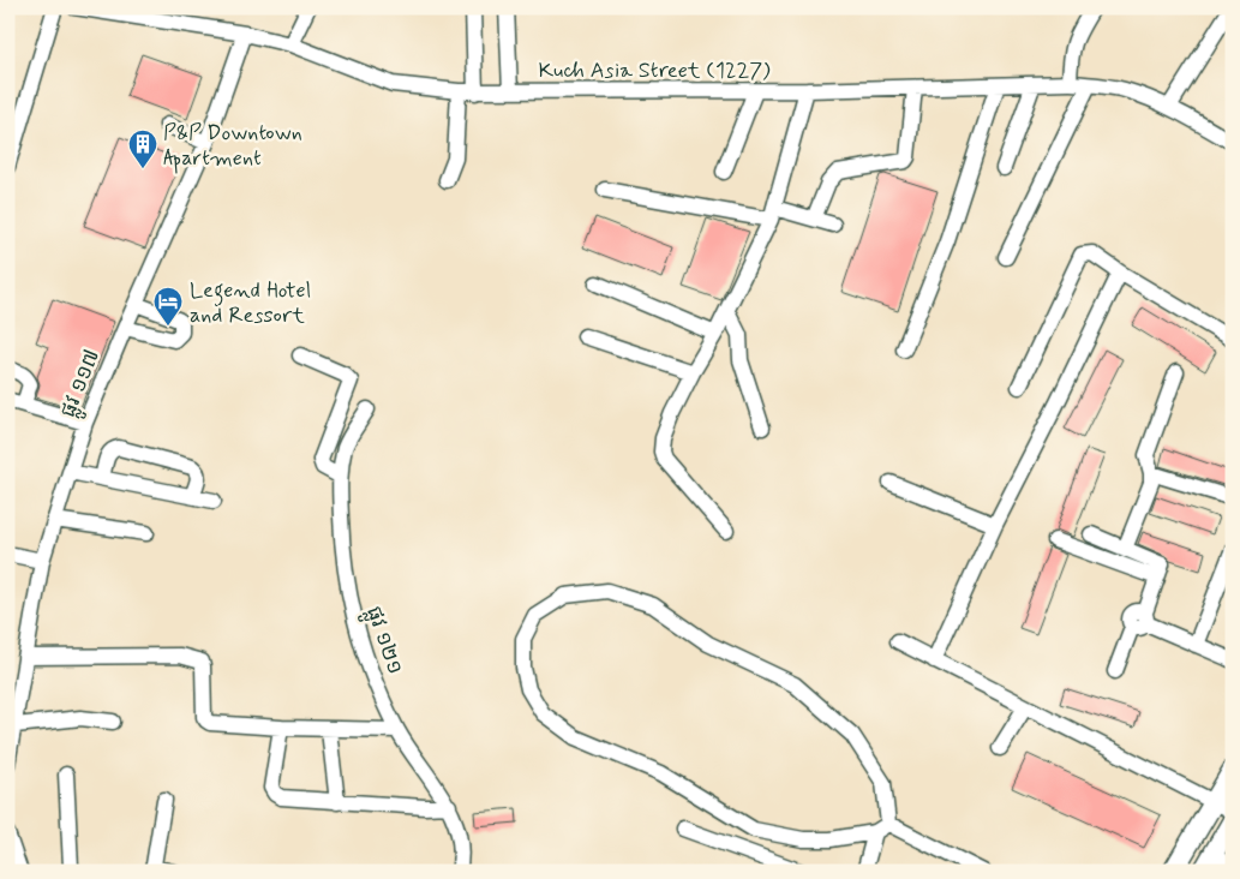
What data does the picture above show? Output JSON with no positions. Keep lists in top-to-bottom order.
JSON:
{
  "streets": {
    "street": ["Kuch Asia Street (1227)", "ផ្លូវ ១១៧", "ផ្លូវ ១២១"]
  },
  "crossings": [
    ["Kuch Asia Street (1227)", "ផ្លូវ ១១៧"]
  ],
  "places": {
    "building": ["P&P Downtown Apartment"],
    "hotel": ["Legend Hotel and Ressort"]
  }
}
